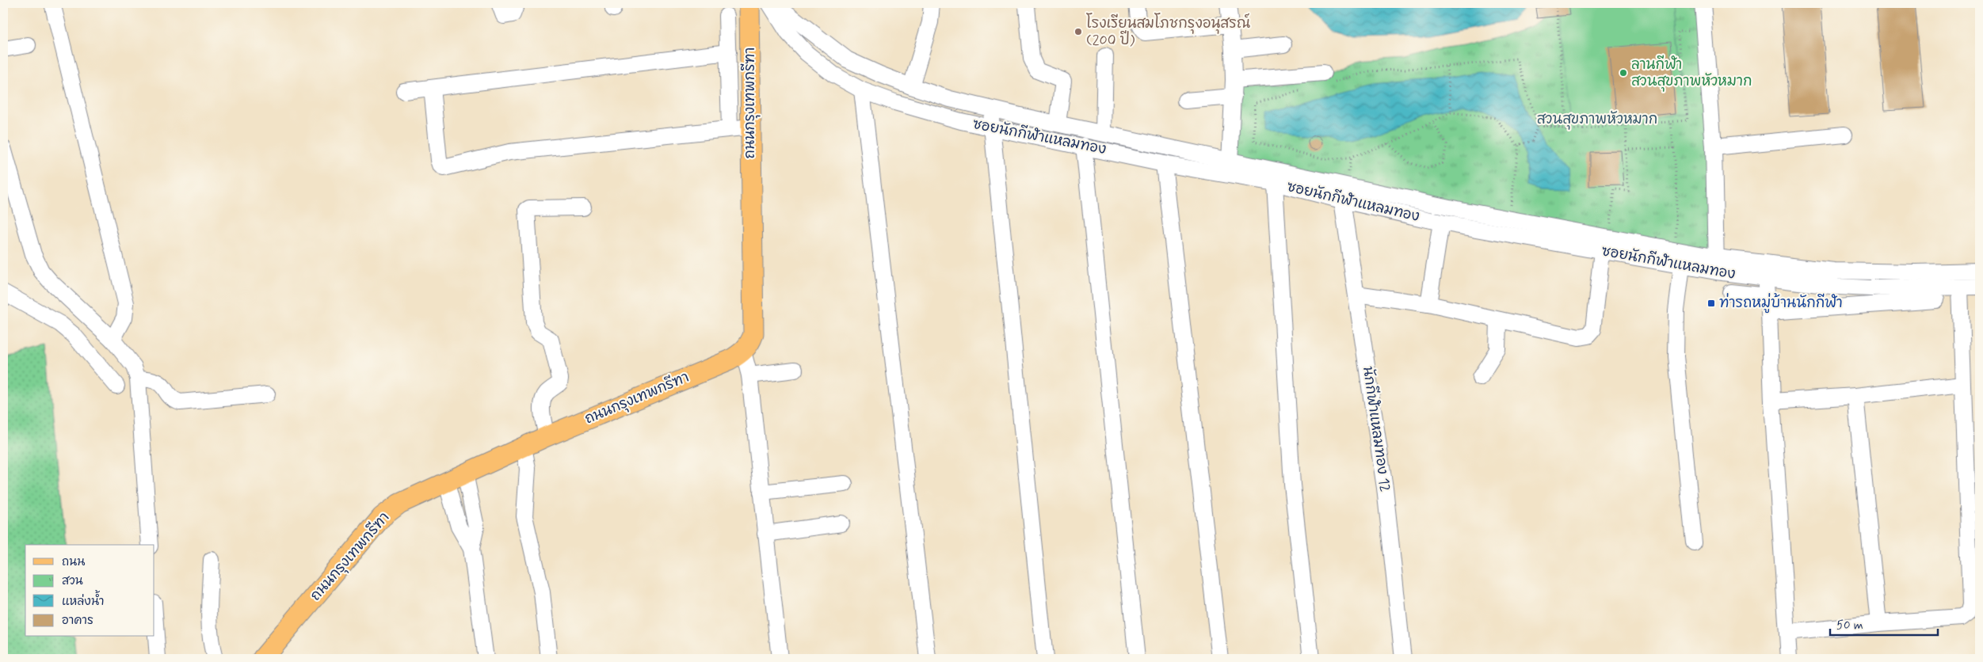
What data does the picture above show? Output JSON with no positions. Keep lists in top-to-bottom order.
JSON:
{
  "streets": {
    "main road": ["ถนนกรุงเทพกรีฑา"],
    "street": ["ซอยนักกีฬาแหลมทอง", "นักกีฬาแหลมทอง 12"]
  },
  "crossings": [
    ["ซอยนักกีฬาแหลมทอง", "นักกีฬาแหลมทอง 12"]
  ],
  "parks": ["สวนสุขภาพหัวหมาก"],
  "places": {
    "other": ["โรงเรียนสมโภชกรุงอนุสรณ์ (200 ปี)", "ลานกีฬา สวนสุขภาพหัวหมาก"],
    "transit": ["ท่ารถหมู่บ้านนักกีฬา"]
  },
  "legend": [
    "ถนน",
    "สวน",
    "แหล่งน้ำ",
    "อาคาร"
  ],
  "scale_bar": "50 m"
}
